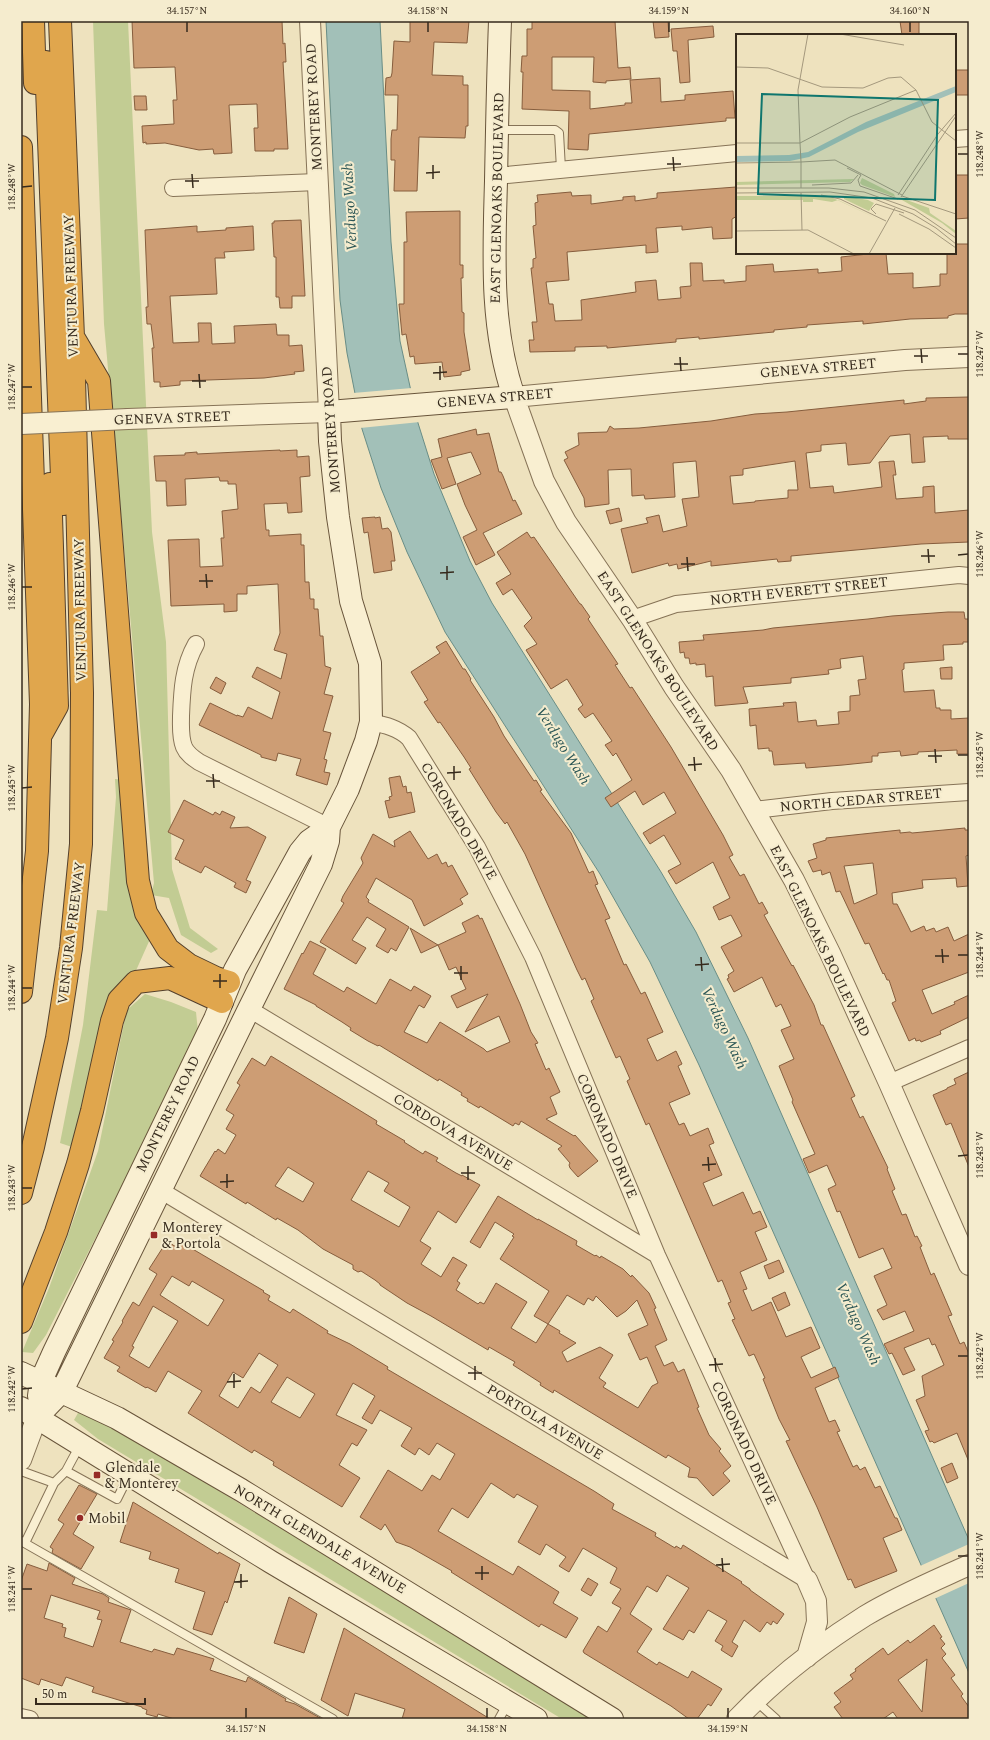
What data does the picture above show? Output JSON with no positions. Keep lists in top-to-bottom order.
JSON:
{
  "streets": {
    "highway": ["VENTURA FREEWAY"],
    "main road": [
      "MONTEREY ROAD",
      "EAST GLENOAKS BOULEVARD",
      "GENEVA STREET",
      "NORTH GLENDALE AVENUE"
    ],
    "street": [
      "NORTH EVERETT STREET",
      "NORTH CEDAR STREET",
      "CORONADO DRIVE",
      "CORDOVA AVENUE",
      "PORTOLA AVENUE"
    ]
  },
  "crossings": [
    ["MONTEREY ROAD", "GENEVA STREET"],
    ["MONTEREY ROAD", "CORONADO DRIVE"],
    ["MONTEREY ROAD", "CORDOVA AVENUE"],
    ["MONTEREY ROAD", "PORTOLA AVENUE"],
    ["MONTEREY ROAD", "NORTH GLENDALE AVENUE"],
    ["EAST GLENOAKS BOULEVARD", "GENEVA STREET"],
    ["EAST GLENOAKS BOULEVARD", "NORTH EVERETT STREET"],
    ["EAST GLENOAKS BOULEVARD", "NORTH CEDAR STREET"],
    ["CORONADO DRIVE", "CORDOVA AVENUE"],
    ["CORONADO DRIVE", "PORTOLA AVENUE"]
  ],
  "water": ["Verdugo Wash"],
  "places": {
    "transit": ["Monterey & Portola", "Glendale & Monterey"],
    "other": ["Mobil"]
  },
  "scale_bar": "50 m",
  "coordinates": [
    "34.157°N",
    "34.158°N",
    "34.159°N",
    "34.160°N",
    "118.248°W",
    "118.247°W",
    "118.246°W",
    "118.245°W",
    "118.244°W",
    "118.243°W",
    "118.242°W",
    "118.241°W"
  ]
}
